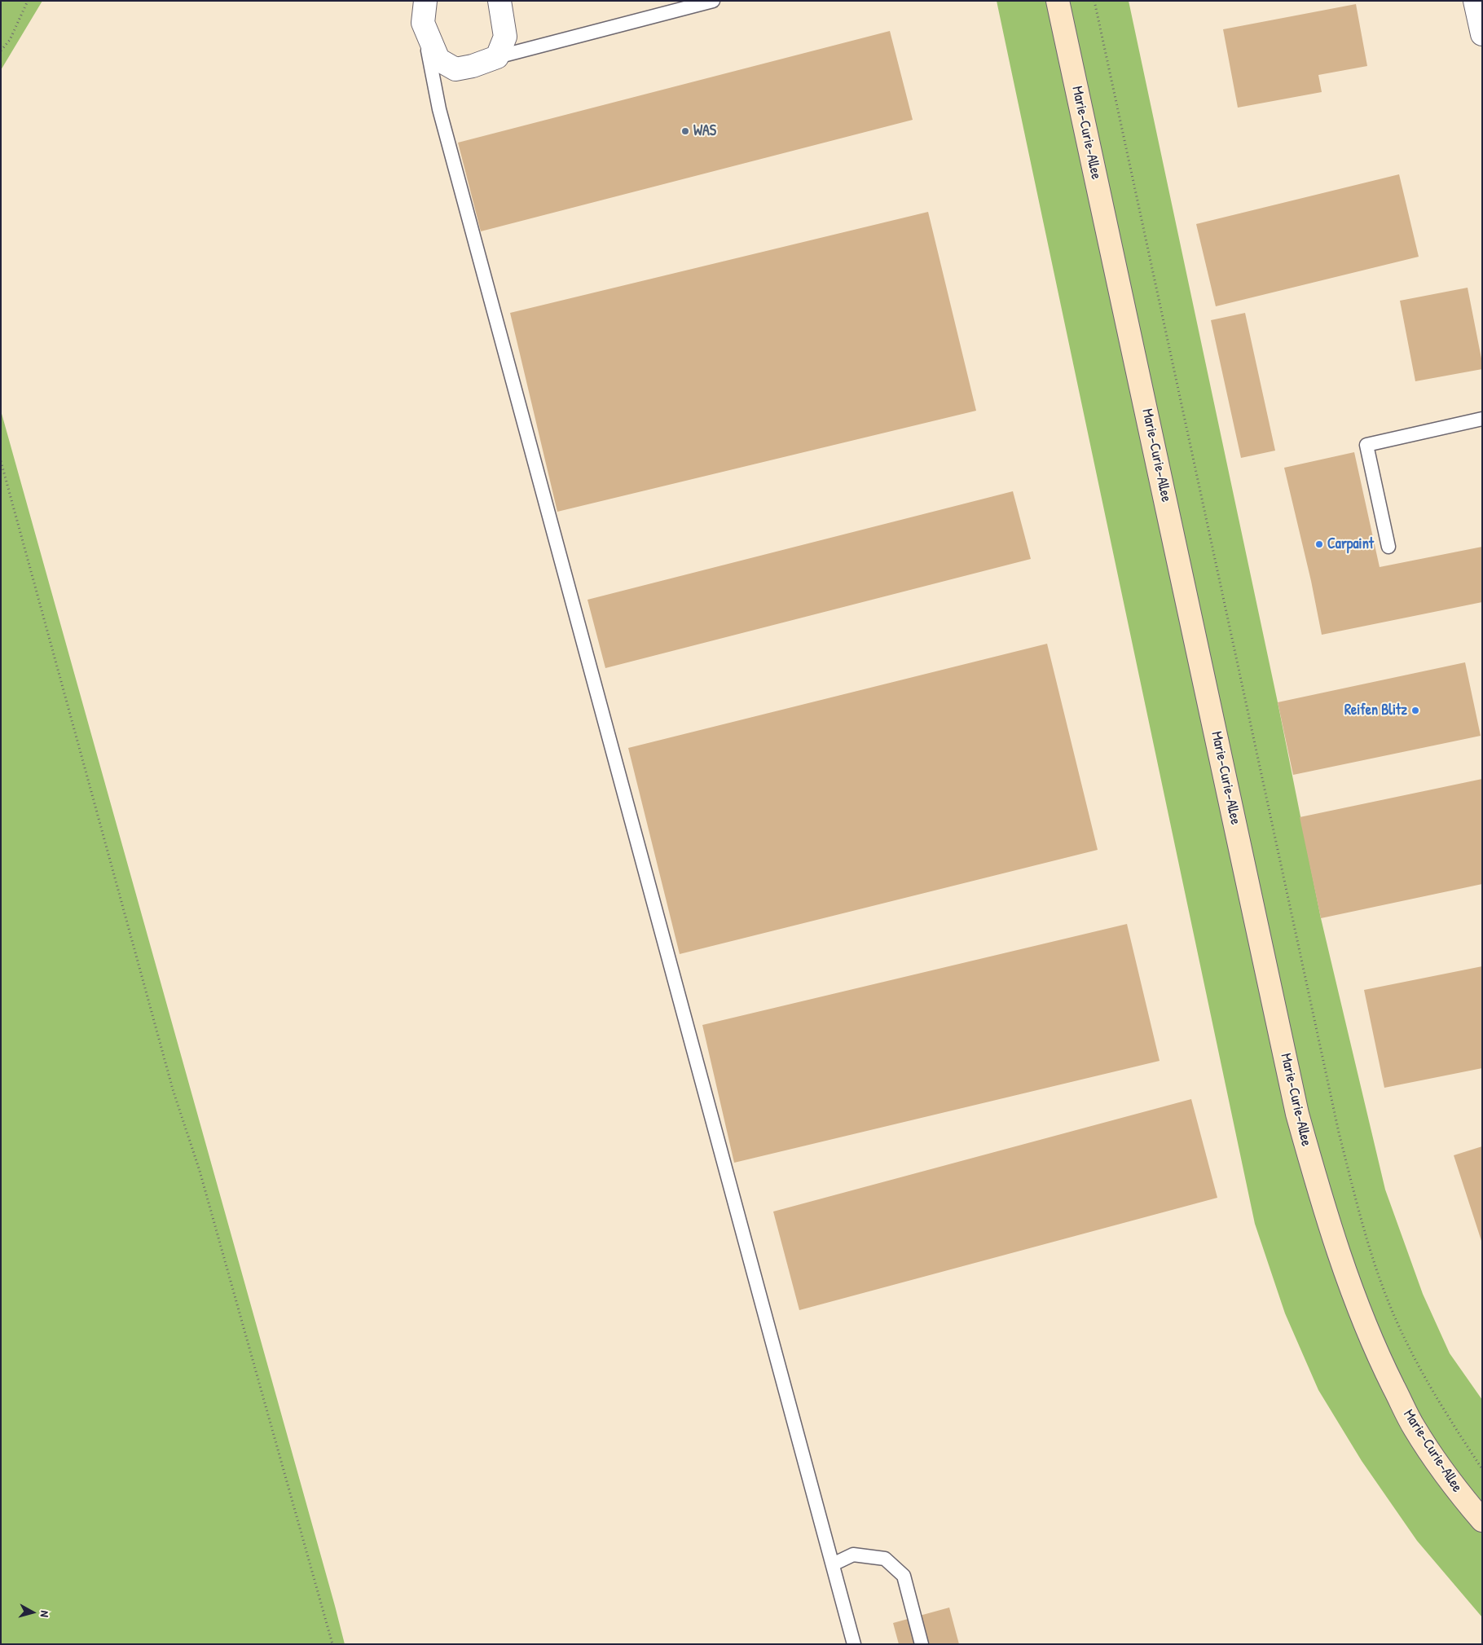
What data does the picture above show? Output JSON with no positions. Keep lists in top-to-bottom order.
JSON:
{
  "streets": {
    "main road": ["Marie-Curie-Allee"]
  },
  "places": ["WAS", "Carpaint", "Reifen Blitz"],
  "north": "right"
}
